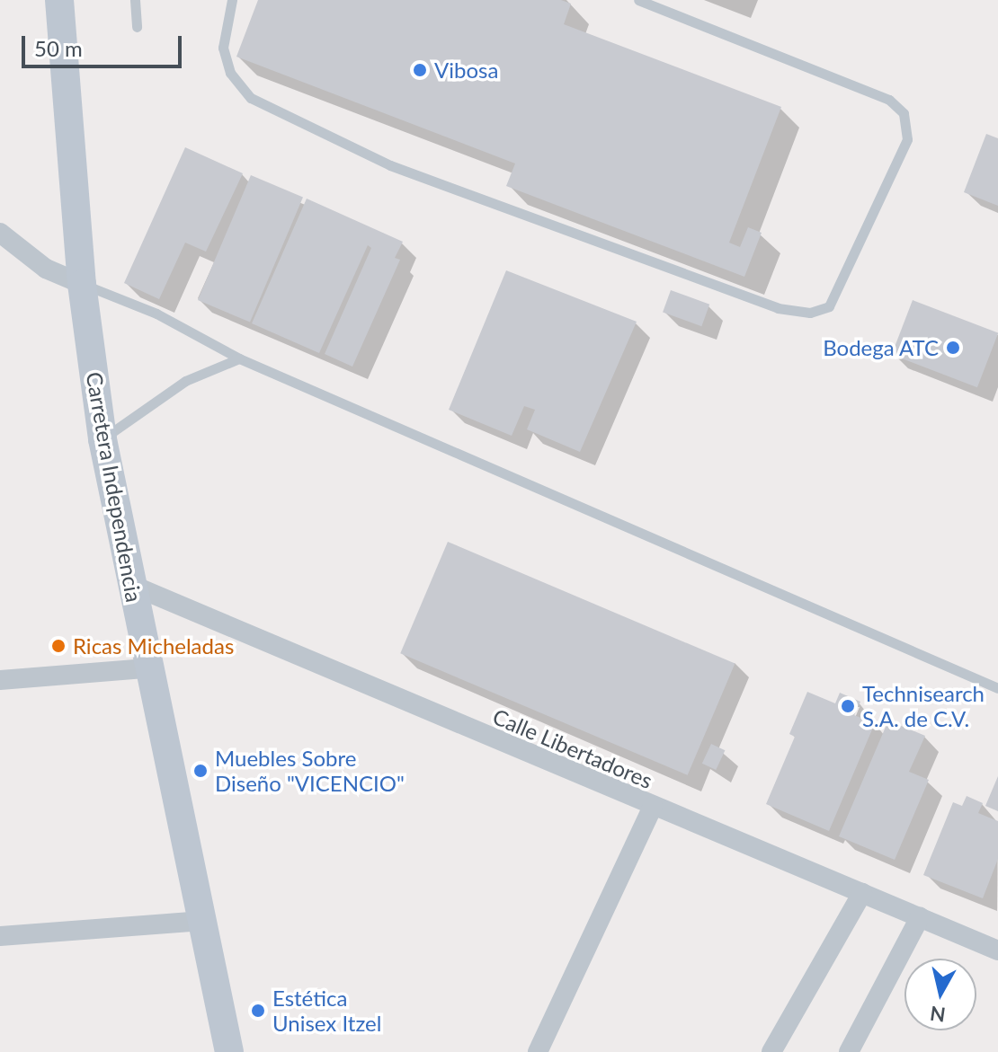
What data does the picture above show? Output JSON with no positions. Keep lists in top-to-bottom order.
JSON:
{
  "streets": {
    "main road": ["Carretera Independencia"],
    "street": ["Calle Libertadores"]
  },
  "crossings": [
    ["Carretera Independencia", "Calle Libertadores"]
  ],
  "places": [
    "Vibosa",
    "Bodega ATC",
    "Ricas Micheladas",
    "Technisearch S.A. de C.V.",
    "Muebles Sobre Diseño \"VICENCIO\"",
    "Estética Unisex Itzel"
  ],
  "scale_bar": "50 m",
  "north": "bottom"
}
